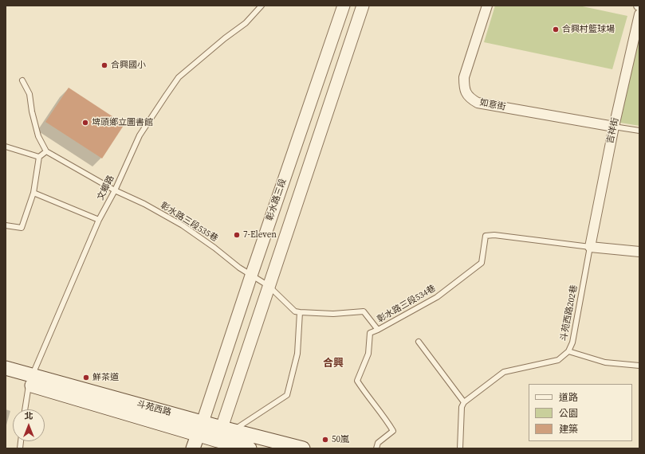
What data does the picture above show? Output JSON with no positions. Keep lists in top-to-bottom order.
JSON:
{
  "streets": {
    "main road": ["彰水路三段", "斗苑西路"],
    "street": ["如意街", "吉祥街"],
    "lane": [
      "文鄉路",
      "彰水路三段535巷",
      "彰水路三段534巷",
      "斗苑西路202巷"
    ]
  },
  "crossings": [
    ["如意街", "吉祥街"],
    ["吉祥街", "彰水路三段534巷"],
    ["吉祥街", "斗苑西路202巷"],
    ["文鄉路", "彰水路三段535巷"],
    ["文鄉路", "斗苑西路"],
    ["彰水路三段", "彰水路三段535巷"],
    ["彰水路三段", "斗苑西路"],
    ["彰水路三段534巷", "斗苑西路202巷"]
  ],
  "districts": ["合興"],
  "places": [
    "合興村籃球場",
    "合興國小",
    "埤頭鄉立圖書館",
    "7-Eleven",
    "鮮茶道",
    "50嵐"
  ],
  "legend": ["道路", "公園", "建築"],
  "north": "top"
}
